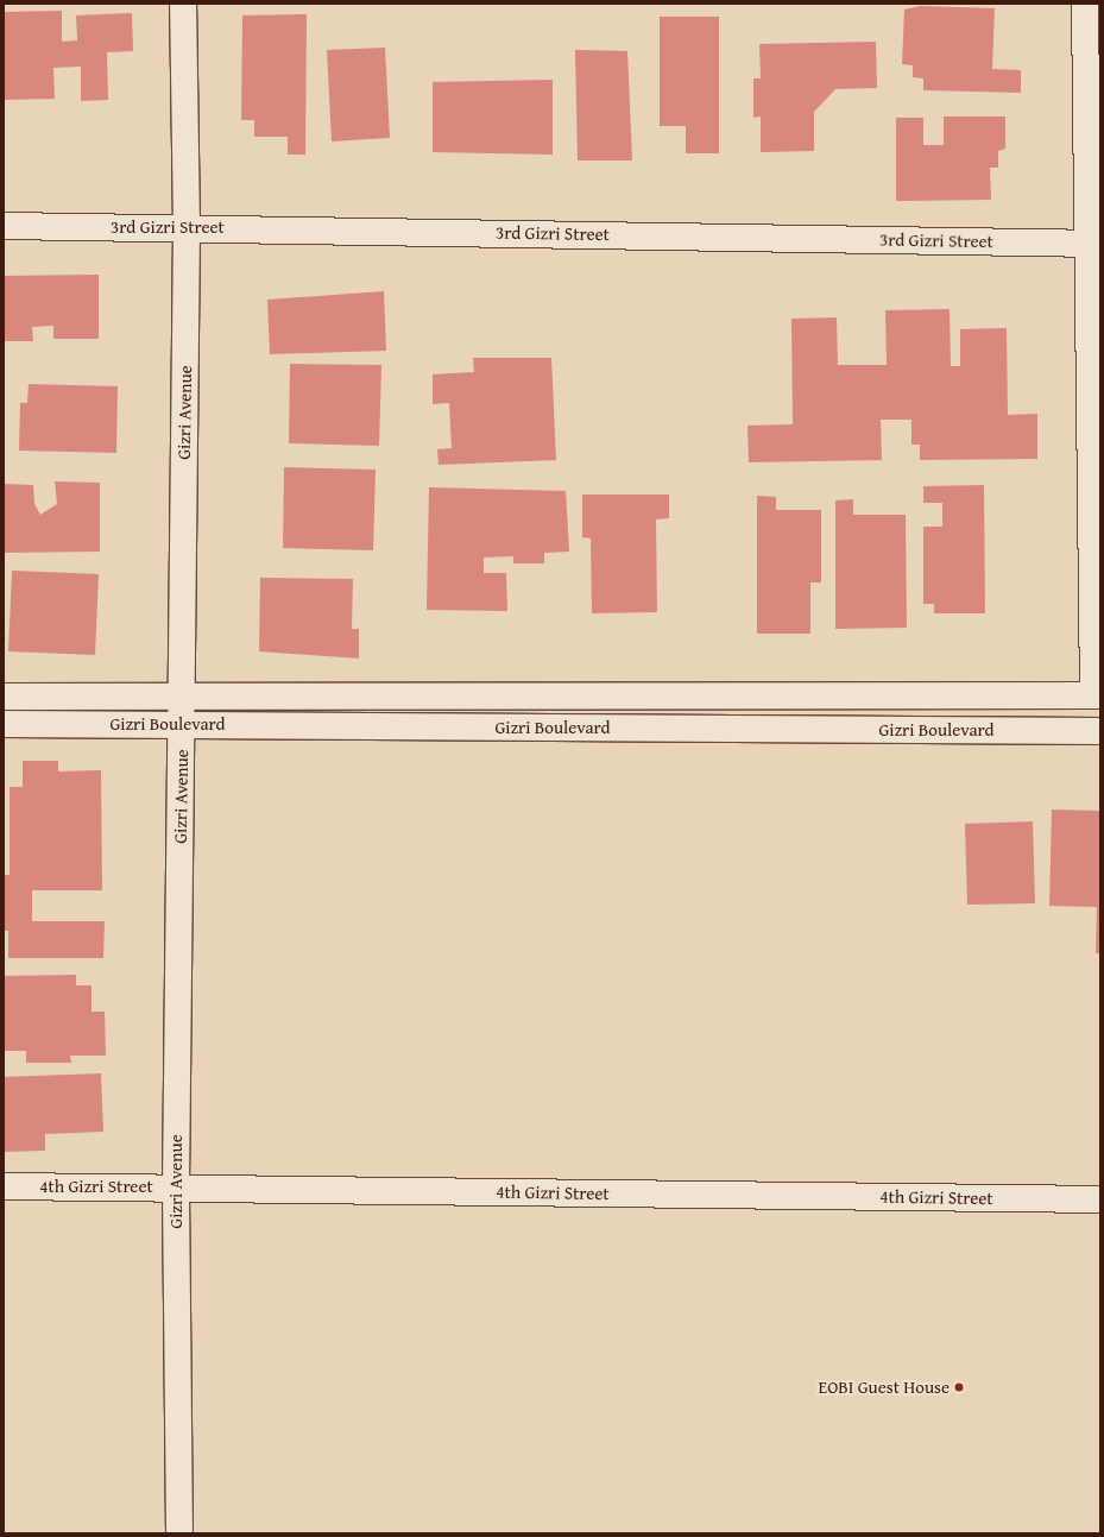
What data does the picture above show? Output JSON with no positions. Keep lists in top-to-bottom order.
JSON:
{
  "streets": {
    "street": [
      "3rd Gizri Street",
      "Gizri Avenue",
      "Gizri Boulevard",
      "4th Gizri Street"
    ]
  },
  "crossings": [
    ["3rd Gizri Street", "Gizri Avenue"],
    ["Gizri Avenue", "Gizri Boulevard"],
    ["Gizri Avenue", "4th Gizri Street"]
  ],
  "places": ["EOBI Guest House"]
}
